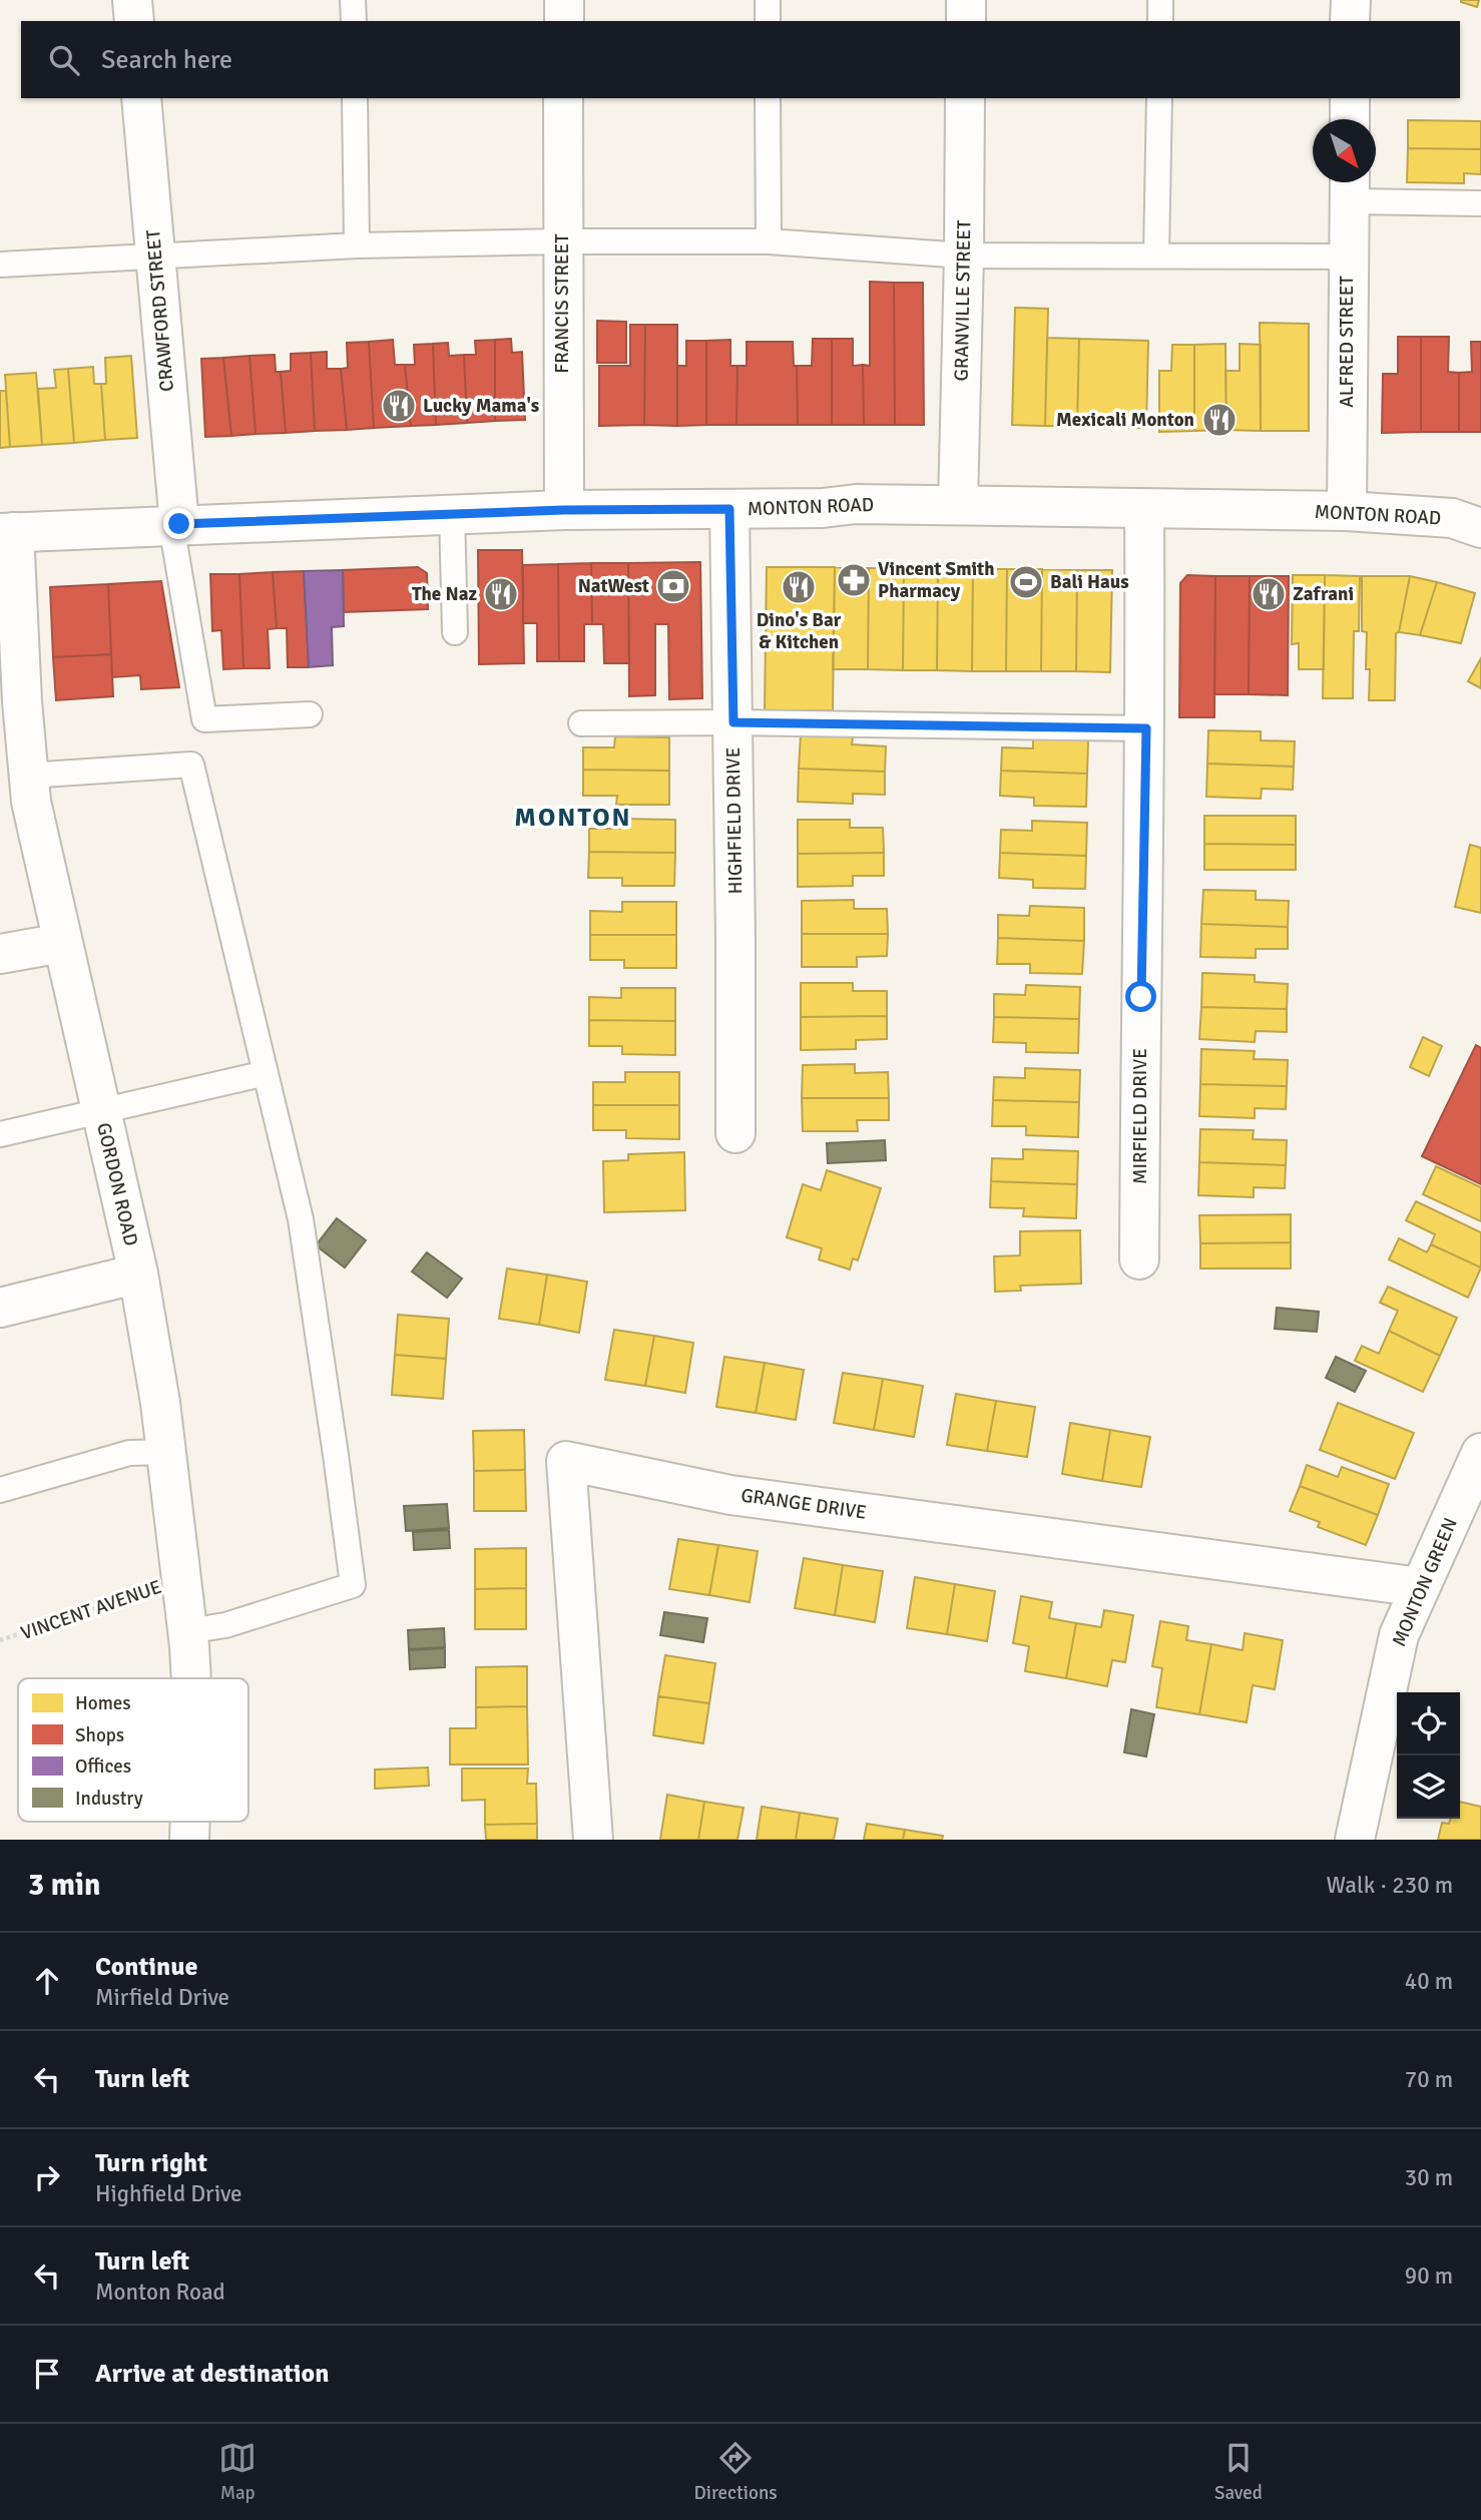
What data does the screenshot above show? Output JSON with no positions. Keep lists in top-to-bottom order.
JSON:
{
  "streets": {
    "street": [
      "GRANVILLE STREET",
      "FRANCIS STREET",
      "CRAWFORD STREET",
      "ALFRED STREET",
      "MONTON ROAD",
      "HIGHFIELD DRIVE",
      "MIRFIELD DRIVE",
      "GORDON ROAD",
      "GRANGE DRIVE",
      "MONTON GREEN"
    ],
    "path": ["VINCENT AVENUE"]
  },
  "crossings": [
    ["GRANVILLE STREET", "MONTON ROAD"],
    ["FRANCIS STREET", "MONTON ROAD"],
    ["CRAWFORD STREET", "MONTON ROAD"],
    ["ALFRED STREET", "MONTON ROAD"],
    ["MONTON ROAD", "HIGHFIELD DRIVE"],
    ["MONTON ROAD", "MIRFIELD DRIVE"],
    ["MONTON ROAD", "GORDON ROAD"],
    ["GORDON ROAD", "VINCENT AVENUE"],
    ["GRANGE DRIVE", "MONTON GREEN"]
  ],
  "districts": ["MONTON"],
  "places": {
    "restaurant": [
      "Lucky Mama's",
      "Mexicali Monton",
      "Dino's Bar & Kitchen",
      "The Naz",
      "Zafrani"
    ],
    "pharmacy": ["Vincent Smith Pharmacy"],
    "sports": ["Bali Haus"],
    "bank": ["NatWest"]
  },
  "legend": [
    "Homes",
    "Shops",
    "Offices",
    "Industry"
  ],
  "north": "bottom right",
  "page": {
    "search": "Search here",
    "heading": ["3 min", "Walk · 230 m"],
    "list": [
      ["Continue", "Mirfield Drive", "40 m"],
      ["Turn left", "70 m"],
      ["Turn right", "Highfield Drive", "30 m"],
      ["Turn left", "Monton Road", "90 m"],
      "Arrive at destination"
    ],
    "nav": ["Map", "Directions", "Saved"]
  }
}
